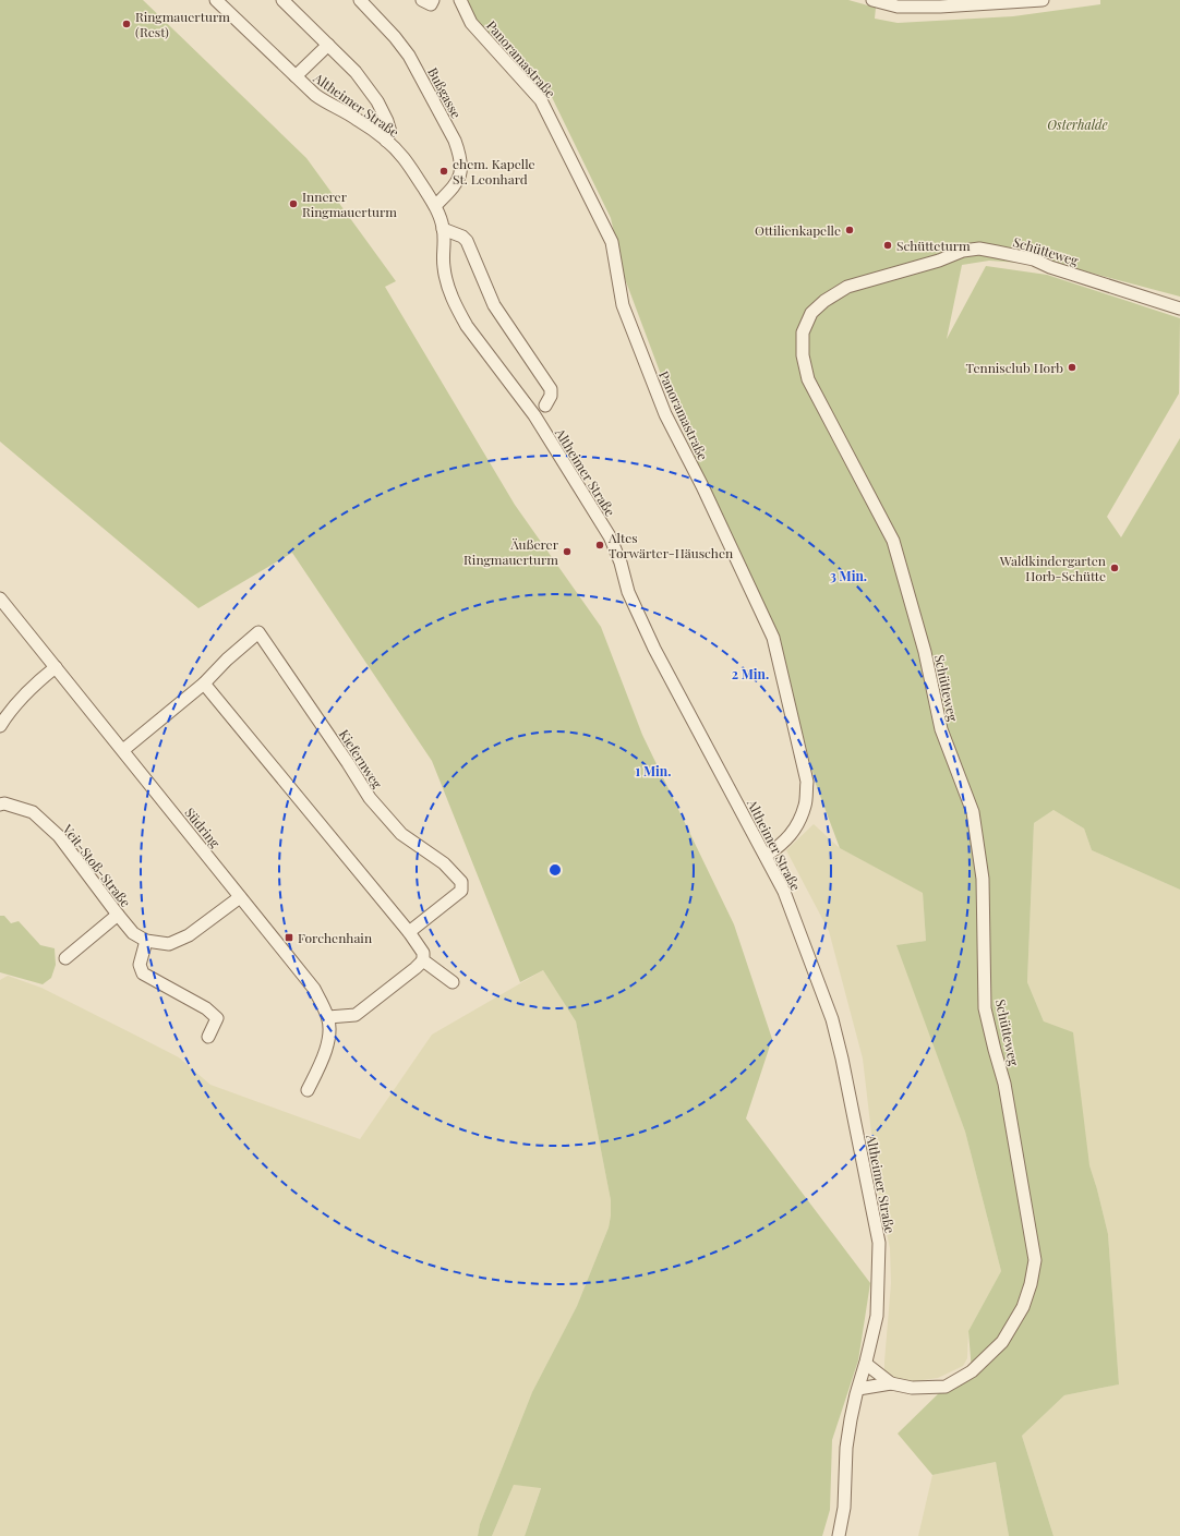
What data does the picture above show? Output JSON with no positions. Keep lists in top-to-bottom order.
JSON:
{
  "streets": {
    "street": [
      "Panoramastraße",
      "Bußgasse",
      "Altheimer Straße",
      "Schütteweg",
      "Kiefernweg",
      "Südring",
      "Veit-Stoß-Straße"
    ]
  },
  "crossings": [
    ["Panoramastraße", "Altheimer Straße"],
    ["Bußgasse", "Altheimer Straße"],
    ["Altheimer Straße", "Schütteweg"],
    ["Südring", "Veit-Stoß-Straße"]
  ],
  "parks": ["Osterhalde"],
  "places": {
    "other": [
      "Ringmauerturm (Rest)",
      "ehem. Kapelle St. Leonhard",
      "Innerer Ringmauerturm",
      "Ottilienkapelle",
      "Schütteturm",
      "Tennisclub Horb",
      "Altes Torwärter-Häuschen",
      "Äußerer Ringmauerturm",
      "Waldkindergarten Horb-Schütte"
    ],
    "transit": ["Forchenhain"]
  },
  "rings": ["3 Min.", "2 Min.", "1 Min."]
}
